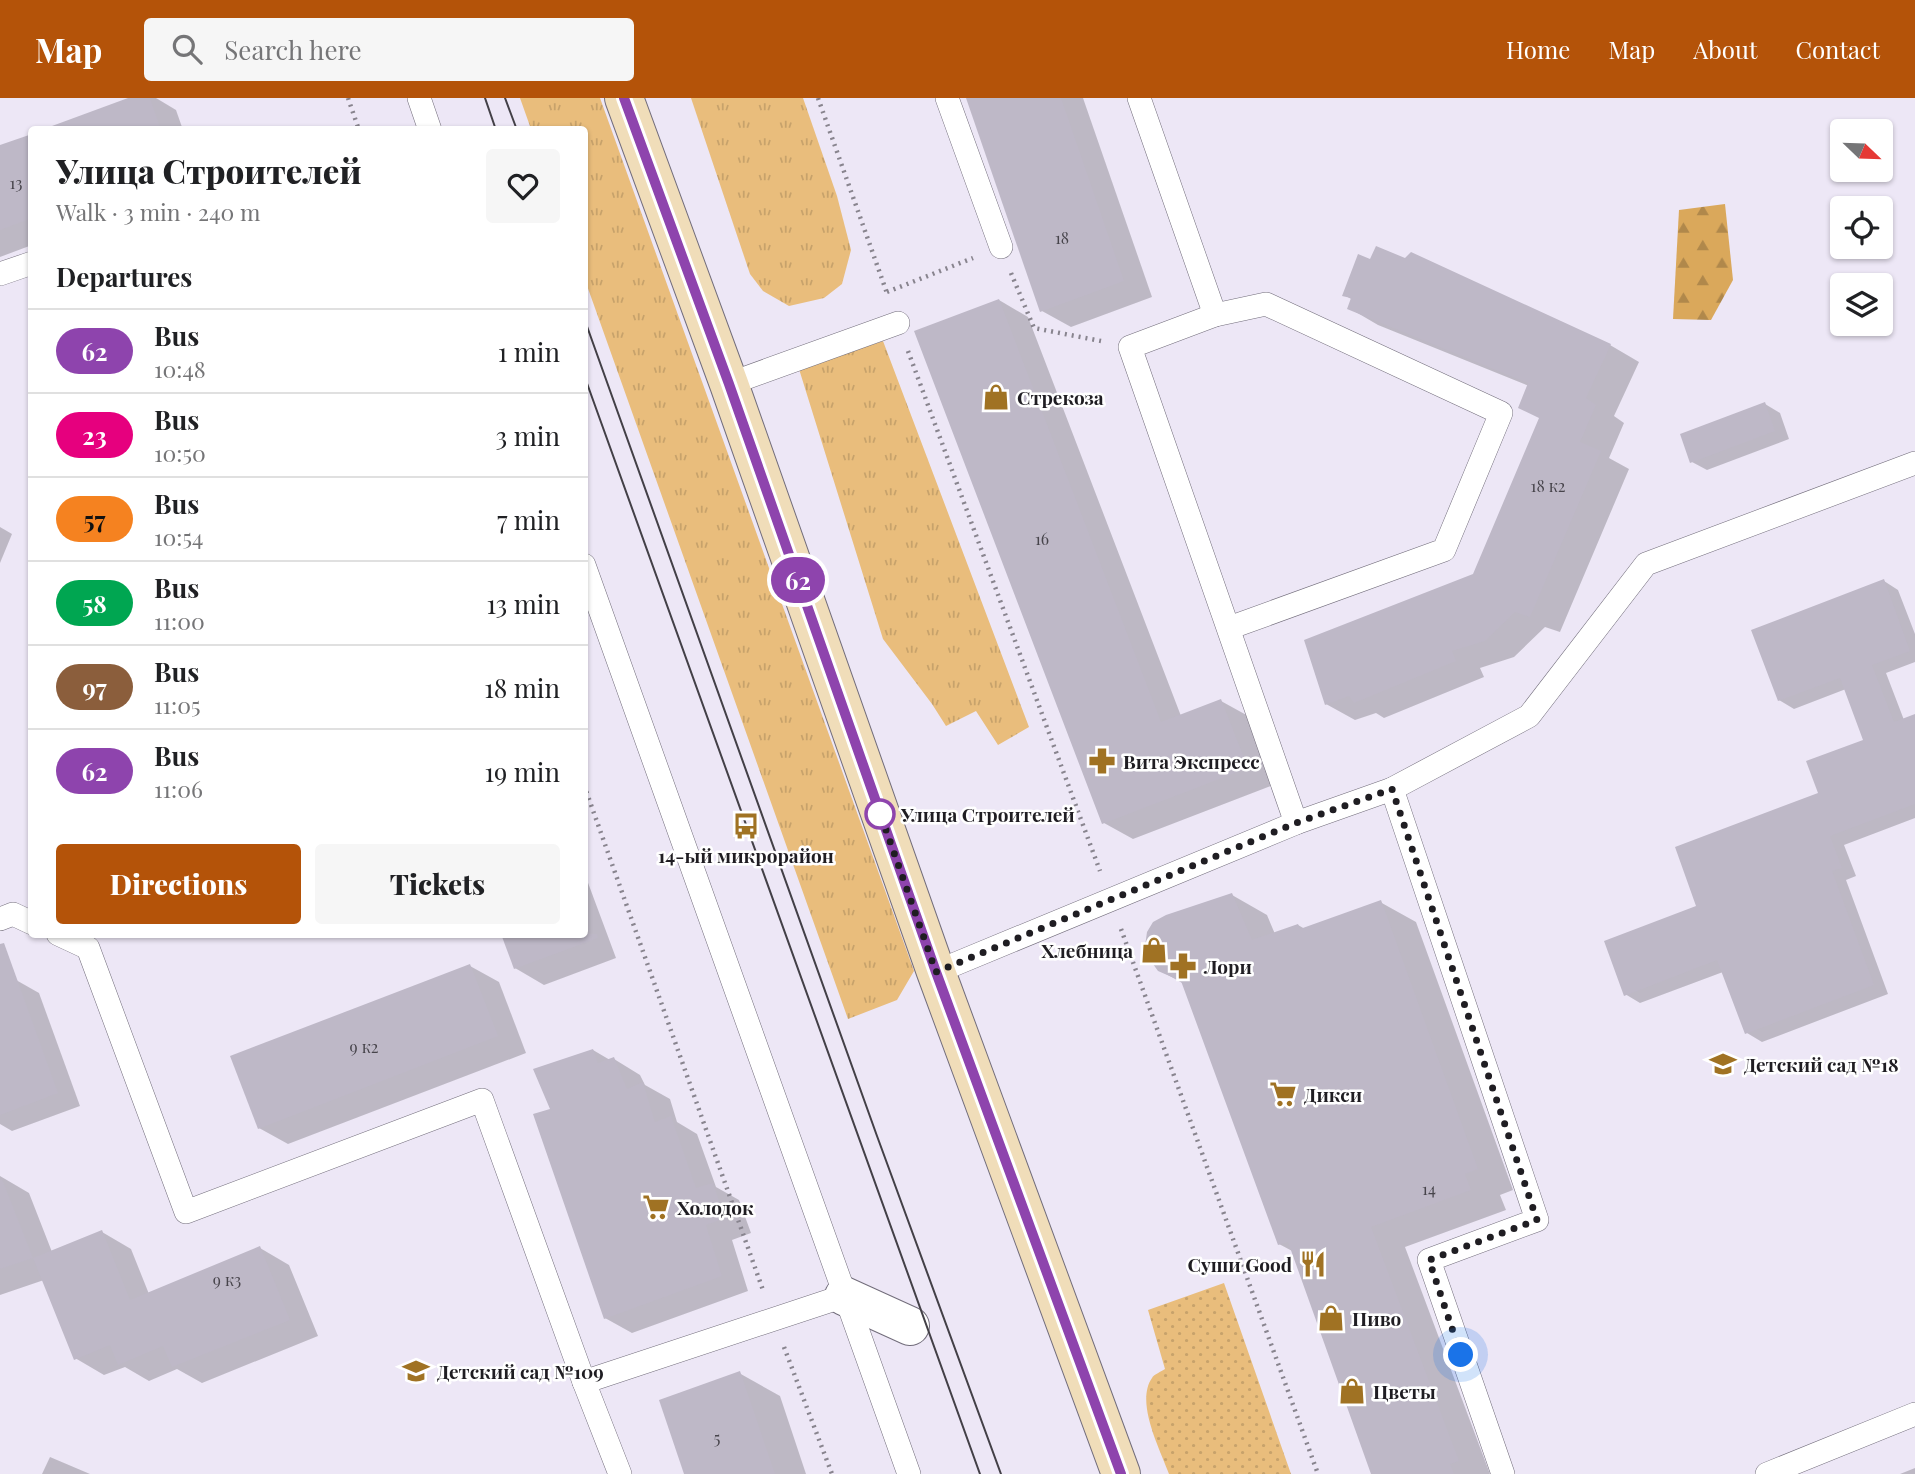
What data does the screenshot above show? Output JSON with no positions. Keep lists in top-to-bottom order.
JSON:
{
  "places": {
    "shop": [
      "Стрекоза",
      "Хлебница",
      "Пиво",
      "Цветы"
    ],
    "pharmacy": ["Вита Экспресс", "Лори"],
    "other": ["Улица Строителей"],
    "bus stop": ["14-ый микрорайон"],
    "school or university": ["Детский сад №18", "Детский сад №109"],
    "supermarket": ["Дикси", "Холодок"],
    "restaurant": ["Суши Good"]
  },
  "lines": ["bus line 62"],
  "house_numbers": [
    "13",
    "18",
    "18 к2",
    "16",
    "9 к2",
    "14",
    "9 к3",
    "5"
  ],
  "north": "bottom right",
  "page": {
    "header": "Map",
    "search": "Search here",
    "nav": [
      "Home",
      "Map",
      "About",
      "Contact"
    ],
    "on_map": "62",
    "heading": [
      ["Улица Строителей", "Walk · 3 min · 240 m"],
      "Departures"
    ],
    "list": [
      {
        "mark": "62",
        "name": "Bus",
        "note": "10:48",
        "value": "1 min"
      },
      {
        "mark": "23",
        "name": "Bus",
        "note": "10:50",
        "value": "3 min"
      },
      {
        "mark": "57",
        "name": "Bus",
        "note": "10:54",
        "value": "7 min"
      },
      {
        "mark": "58",
        "name": "Bus",
        "note": "11:00",
        "value": "13 min"
      },
      {
        "mark": "97",
        "name": "Bus",
        "note": "11:05",
        "value": "18 min"
      },
      {
        "mark": "62",
        "name": "Bus",
        "note": "11:06",
        "value": "19 min"
      }
    ],
    "buttons": ["Directions", "Tickets"]
  }
}
